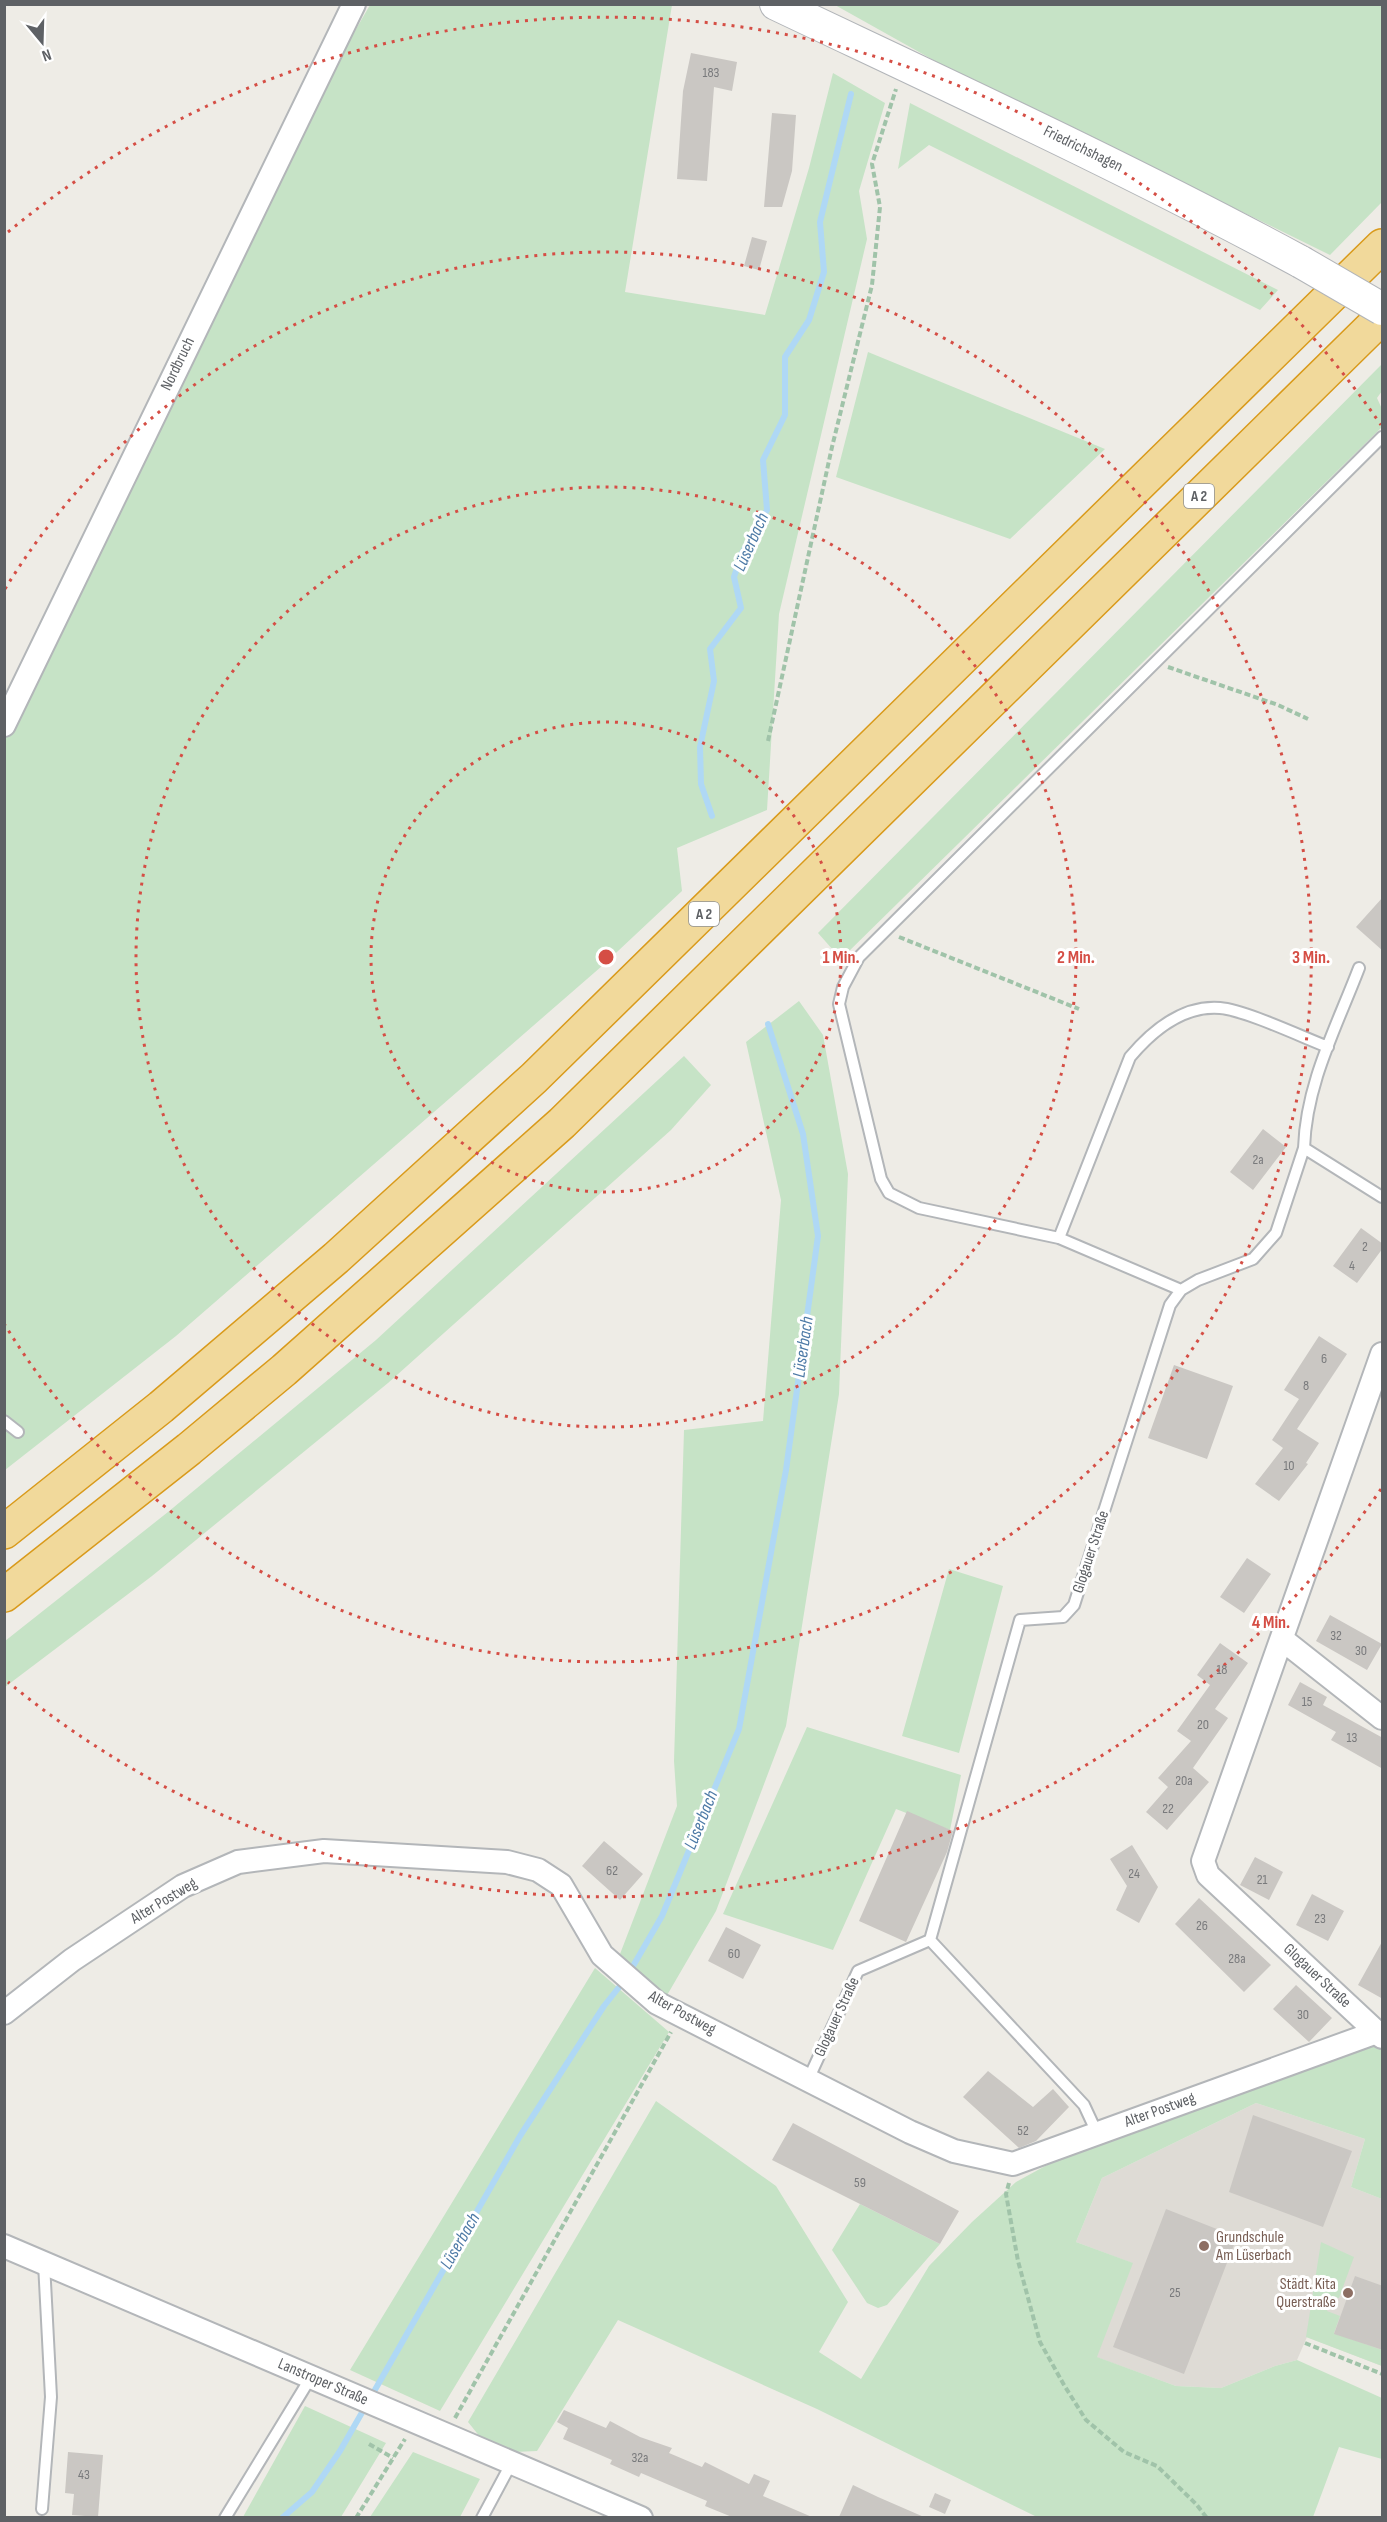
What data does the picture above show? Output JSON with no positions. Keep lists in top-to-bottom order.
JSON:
{
  "streets": {
    "highway": ["A 2"],
    "main road": ["Friedrichshagen"],
    "street": [
      "Nordbruch",
      "Glogauer Straße",
      "Alter Postweg",
      "Lanstroper Straße"
    ]
  },
  "crossings": [
    ["Glogauer Straße", "Alter Postweg"]
  ],
  "water": ["Lüserbach"],
  "places": ["Grundschule Am Lüserbach", "Städt. Kita Querstraße"],
  "house_numbers": [
    "183",
    "2a",
    "2",
    "4",
    "6",
    "8",
    "10",
    "32",
    "30",
    "18",
    "15",
    "20",
    "13",
    "20a",
    "22",
    "62",
    "24",
    "21",
    "23",
    "26",
    "60",
    "28a",
    "30",
    "52",
    "59",
    "25",
    "32a",
    "43"
  ],
  "north": "bottom",
  "rings": [
    "1 Min.",
    "2 Min.",
    "3 Min.",
    "4 Min."
  ]
}
